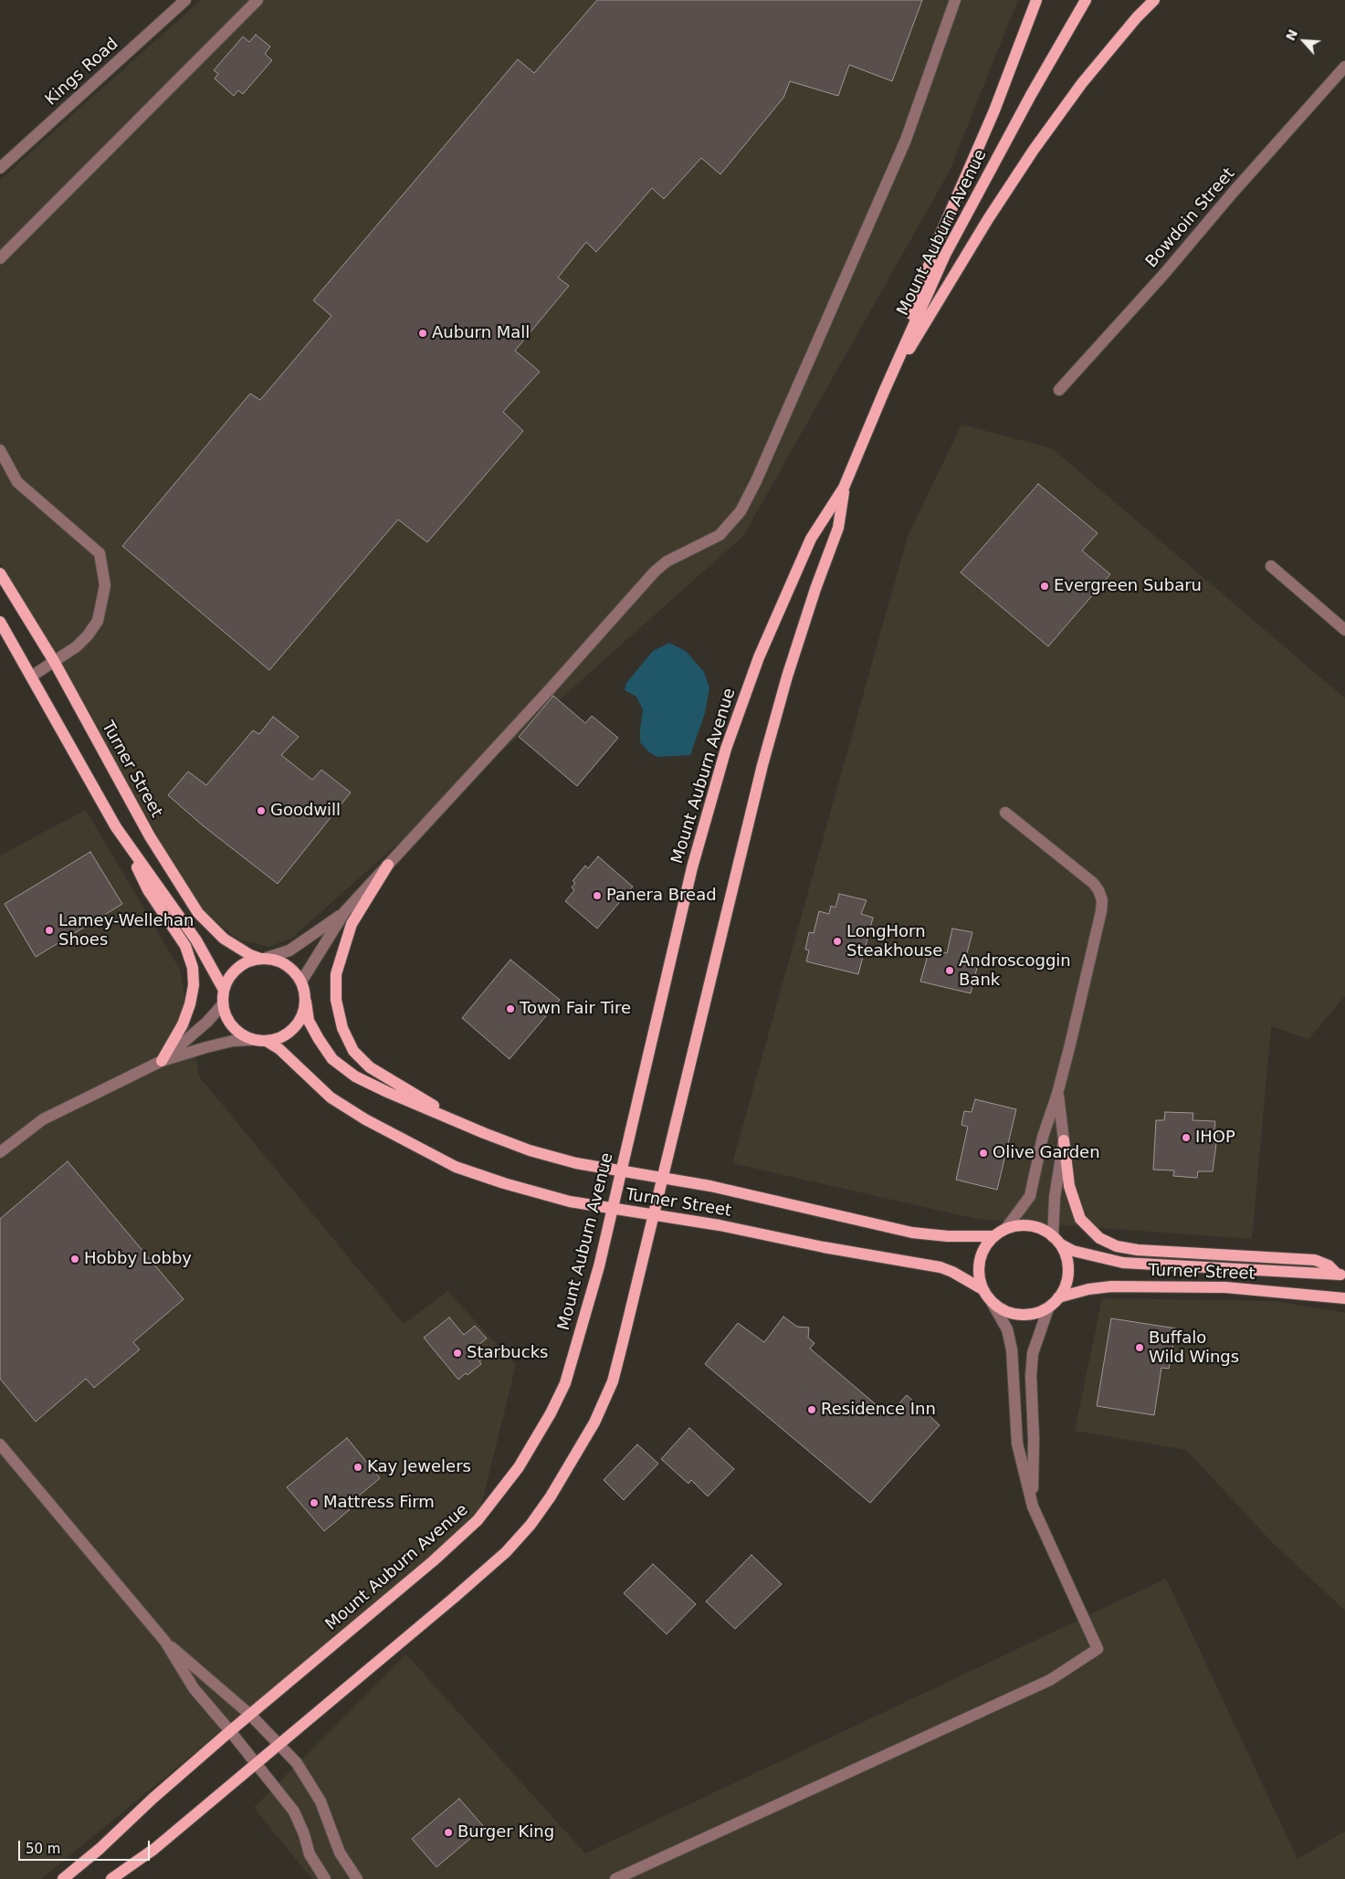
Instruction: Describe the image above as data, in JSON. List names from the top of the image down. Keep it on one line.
{"streets":{"main road":["Mount Auburn Avenue","Turner Street"],"street":["Kings Road","Bowdoin Street"]},"crossings":[["Mount Auburn Avenue","Turner Street"]],"places":["Auburn Mall","Evergreen Subaru","Goodwill","Panera Bread","Lamey-Wellehan Shoes","LongHorn Steakhouse","Androscoggin Bank","Town Fair Tire","IHOP","Olive Garden","Hobby Lobby","Buffalo Wild Wings","Starbucks","Residence Inn","Kay Jewelers","Mattress Firm","Burger King"],"scale_bar":"50 m","north":"top left"}
